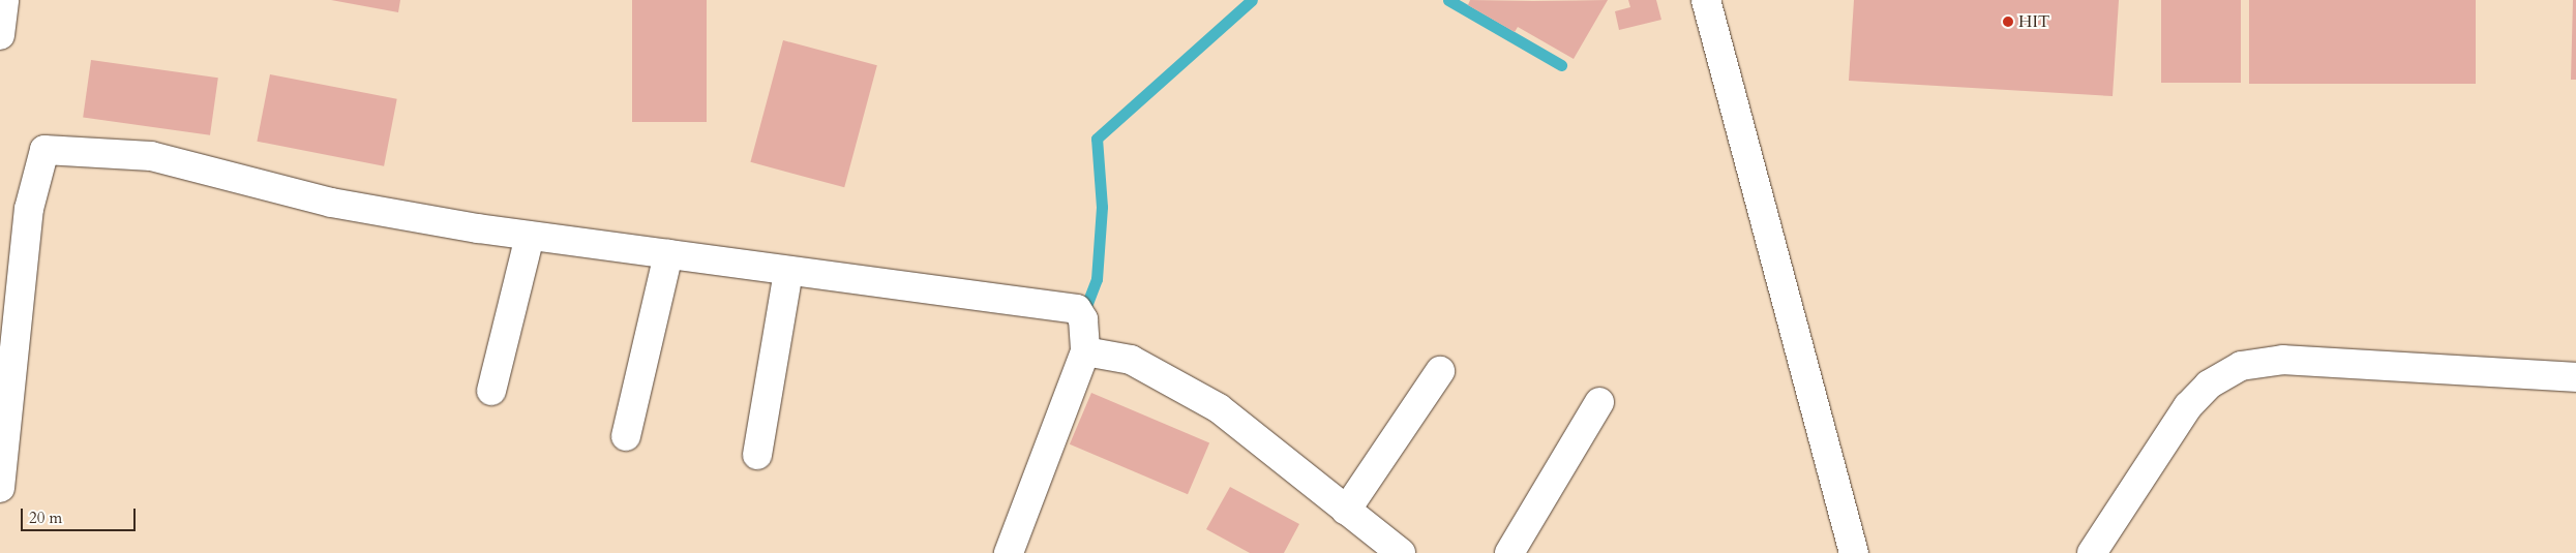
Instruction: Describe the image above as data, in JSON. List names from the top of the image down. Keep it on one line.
{"places":["HIT"],"scale_bar":"20 m"}
